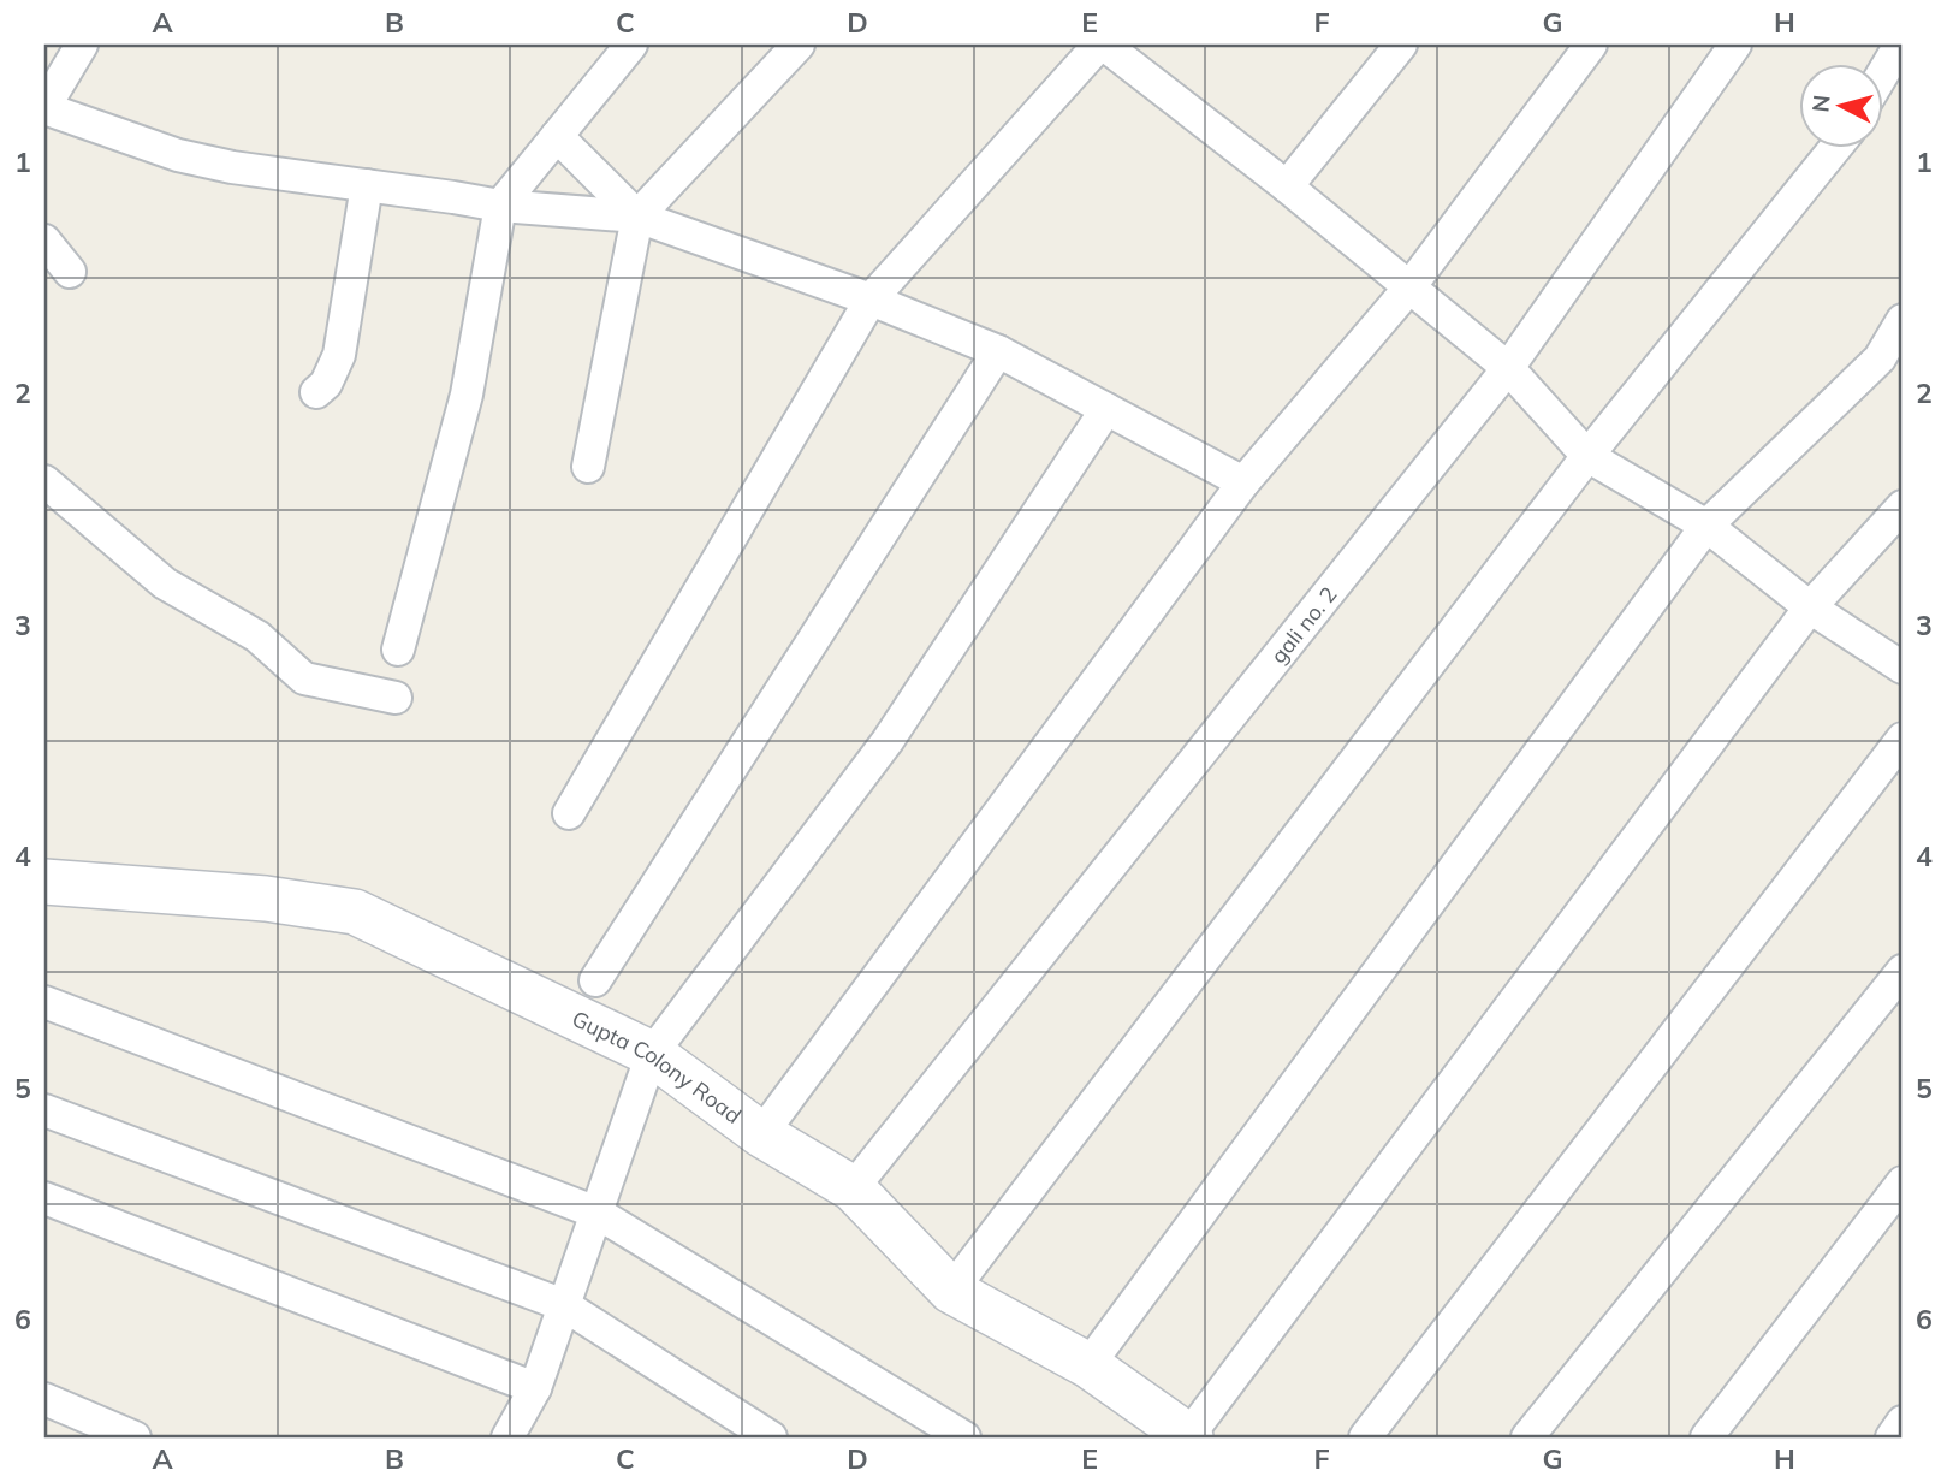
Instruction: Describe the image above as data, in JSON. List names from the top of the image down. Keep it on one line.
{"streets":{"street":["gali no. 2","Gupta Colony Road"]},"crossings":[["gali no. 2","Gupta Colony Road"]],"north":"left","grid":{"columns":["A","B","C","D","E","F","G","H"],"rows":["1","2","3","4","5","6"]}}
